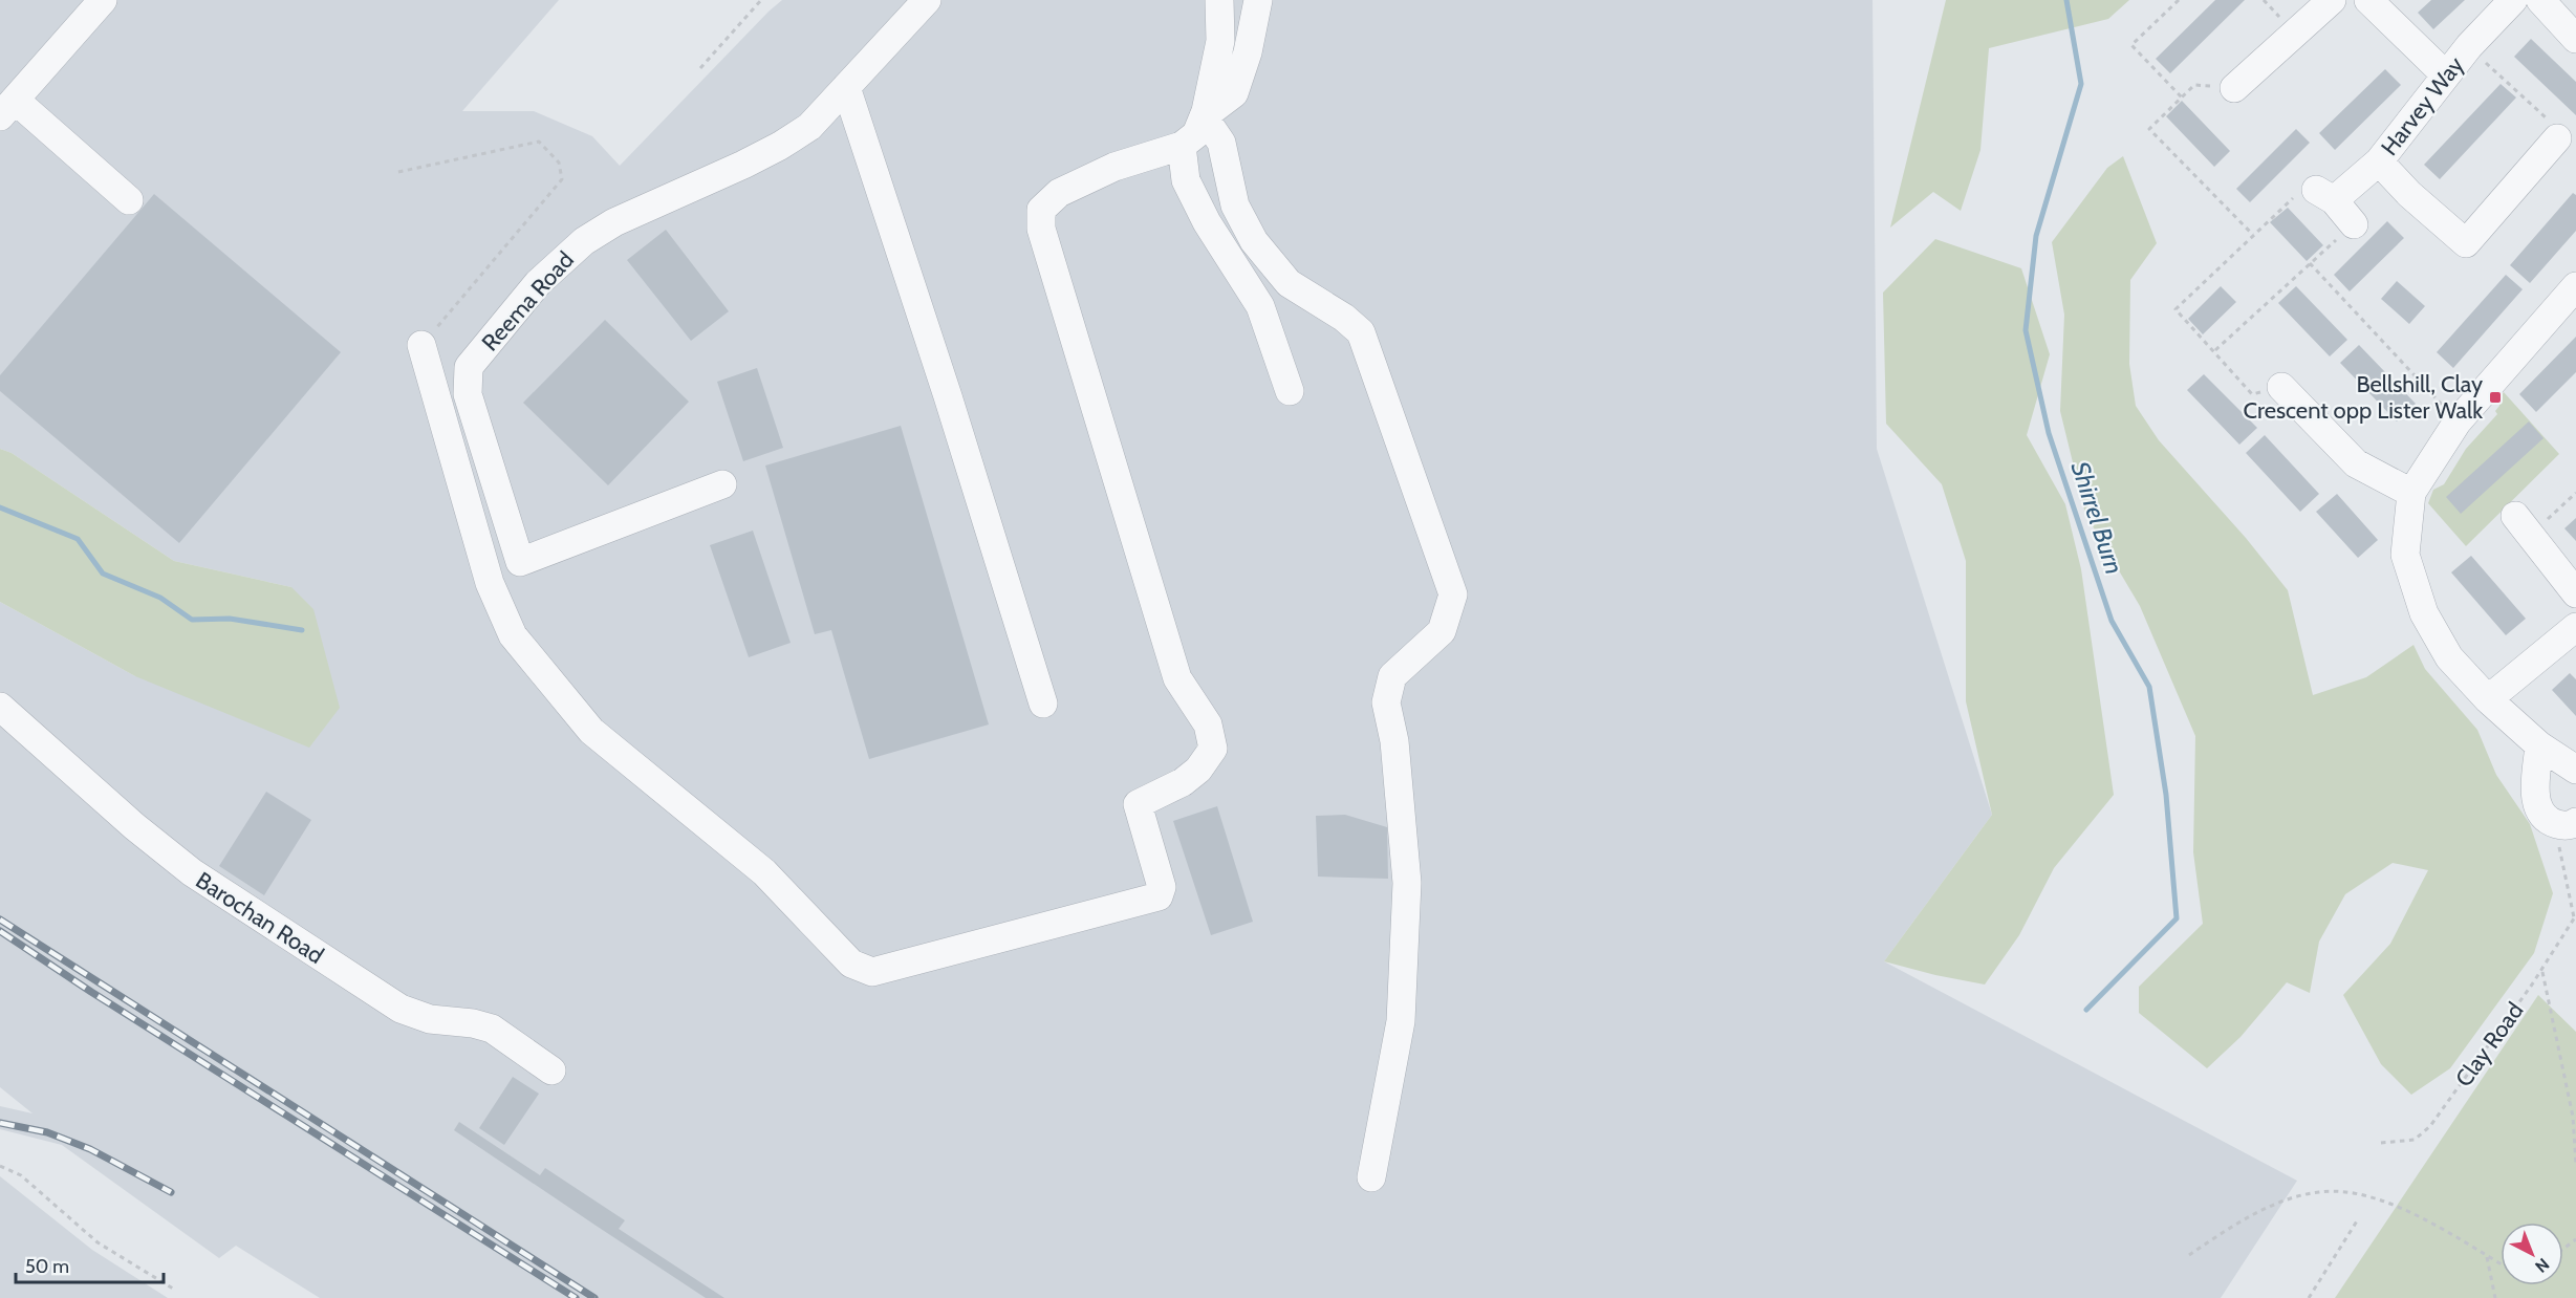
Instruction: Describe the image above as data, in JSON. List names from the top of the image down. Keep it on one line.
{"streets":{"street":["Harvey Way","Reema Road","Barochan Road"],"path":["Clay Road"]},"water":["Shirrel Burn"],"places":{"transit":["Bellshill, Clay Crescent opp Lister Walk"]},"scale_bar":"50 m","north":"bottom right"}
